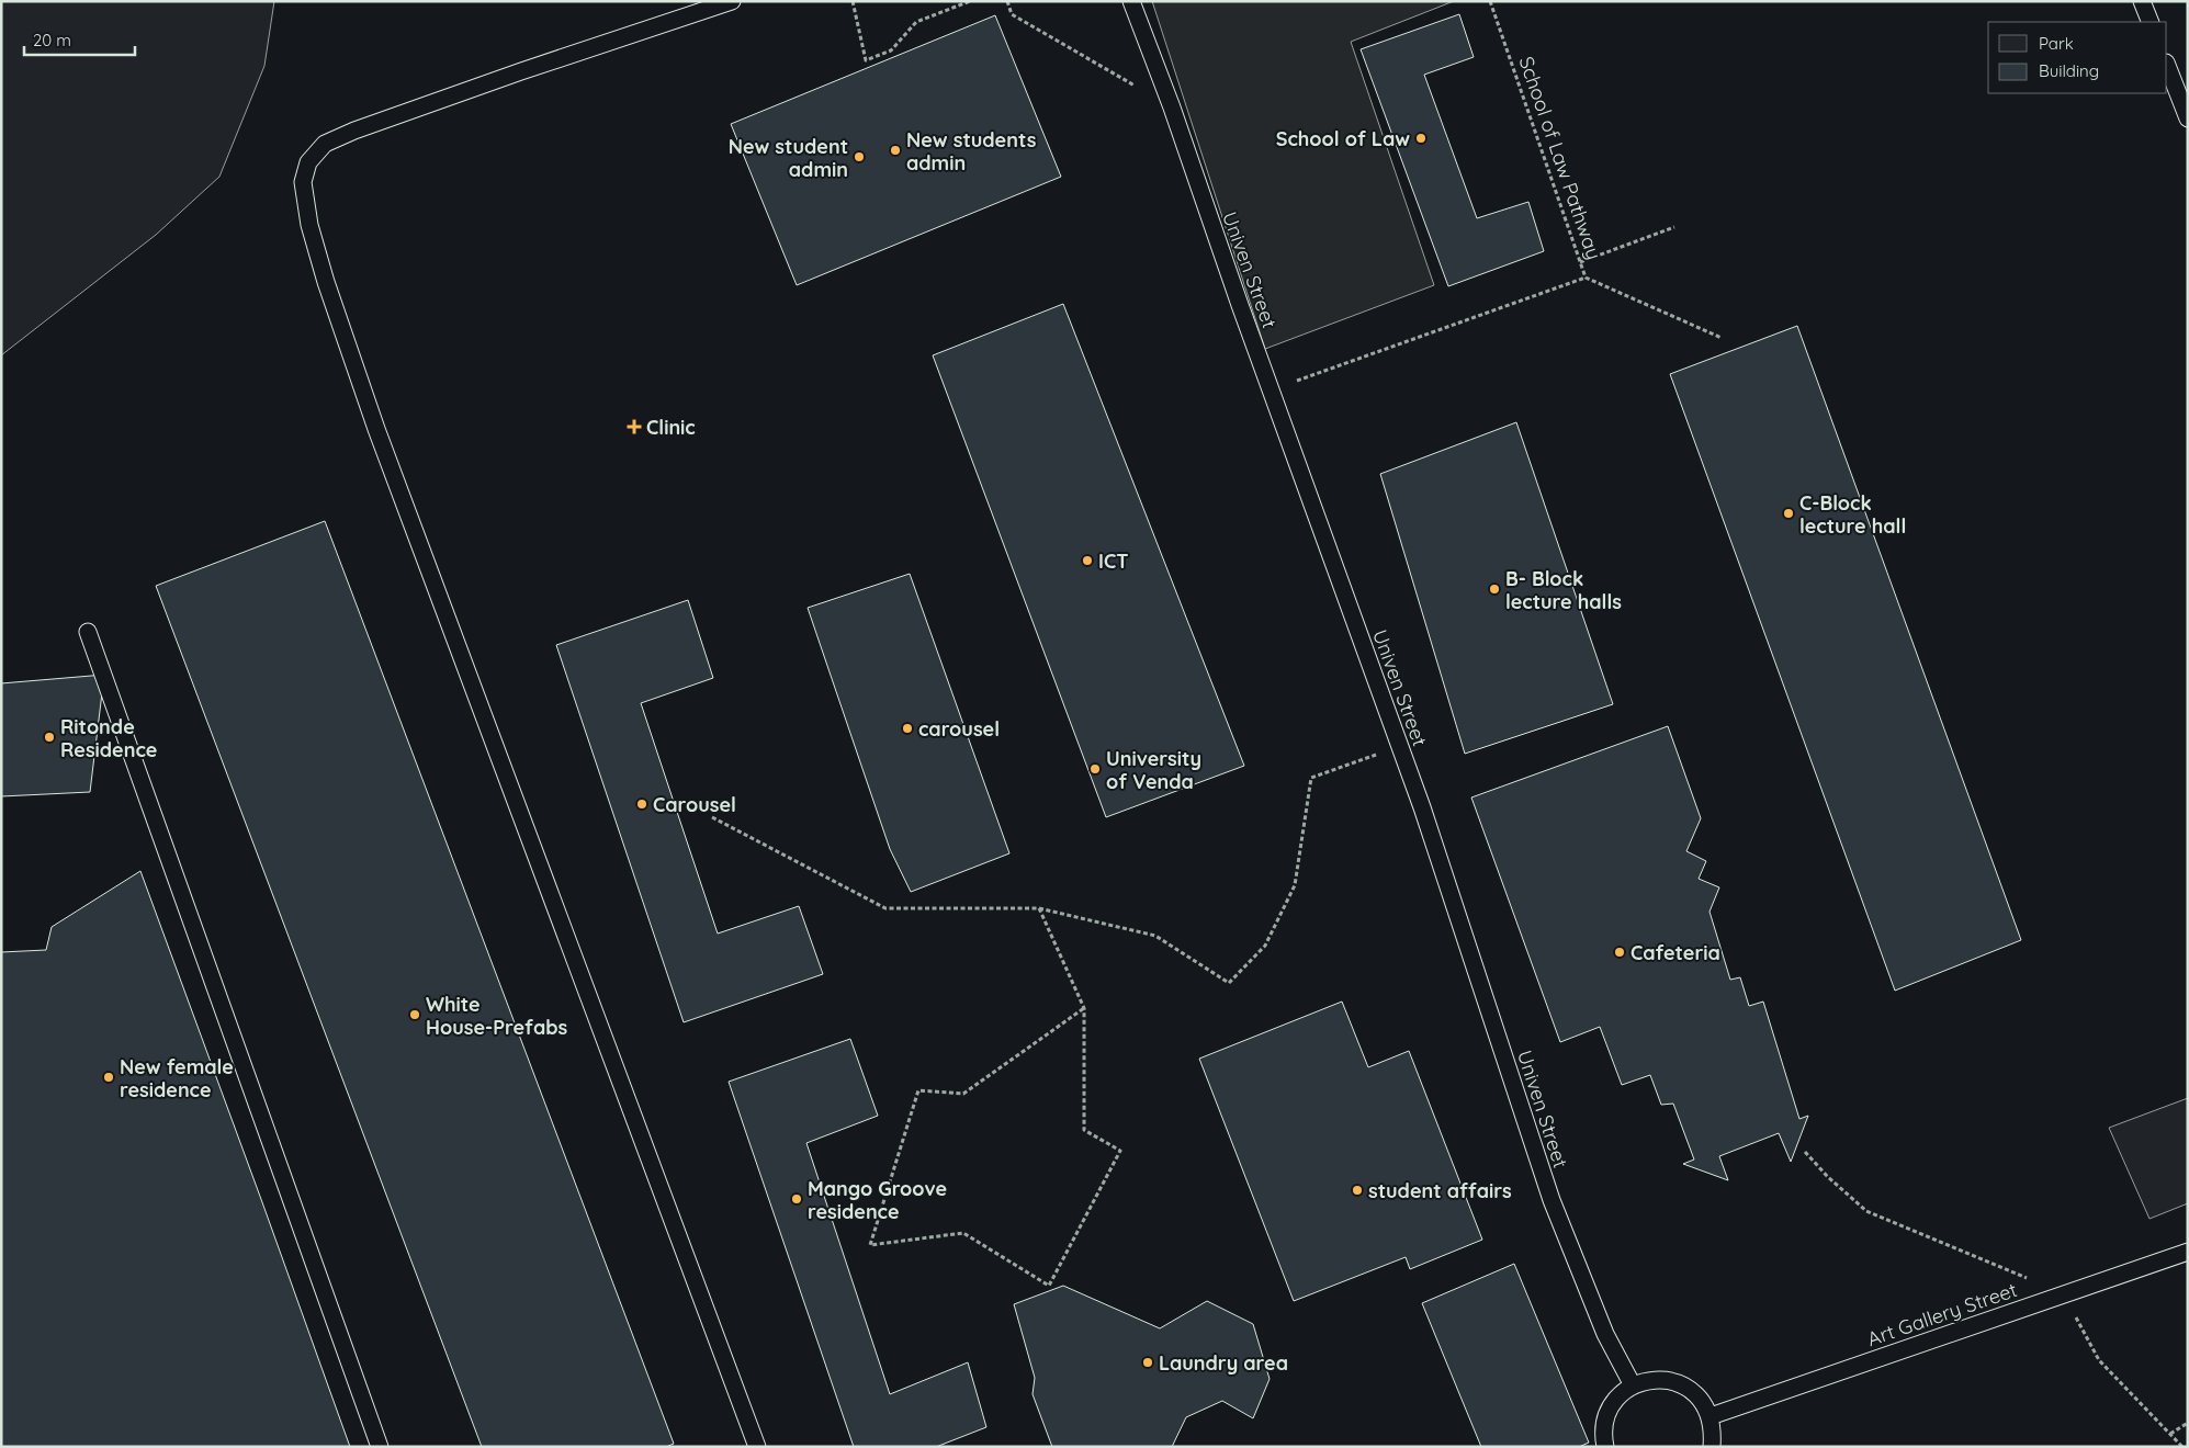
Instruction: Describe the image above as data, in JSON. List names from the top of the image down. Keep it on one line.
{"streets":{"lane":["Univen Street","Art Gallery Street"],"path":["School of Law Pathway"]},"places":{"other":["School of Law","New students admin","New student admin","C-Block lecture hall","ICT","B- Block lecture halls","carousel","Ritonde Residence","University of Venda","Carousel","Cafeteria","White House-Prefabs","New female residence","student affairs","Mango Groove residence","Laundry area"],"health":["Clinic"]},"legend":["Park","Building"],"scale_bar":"20 m"}
